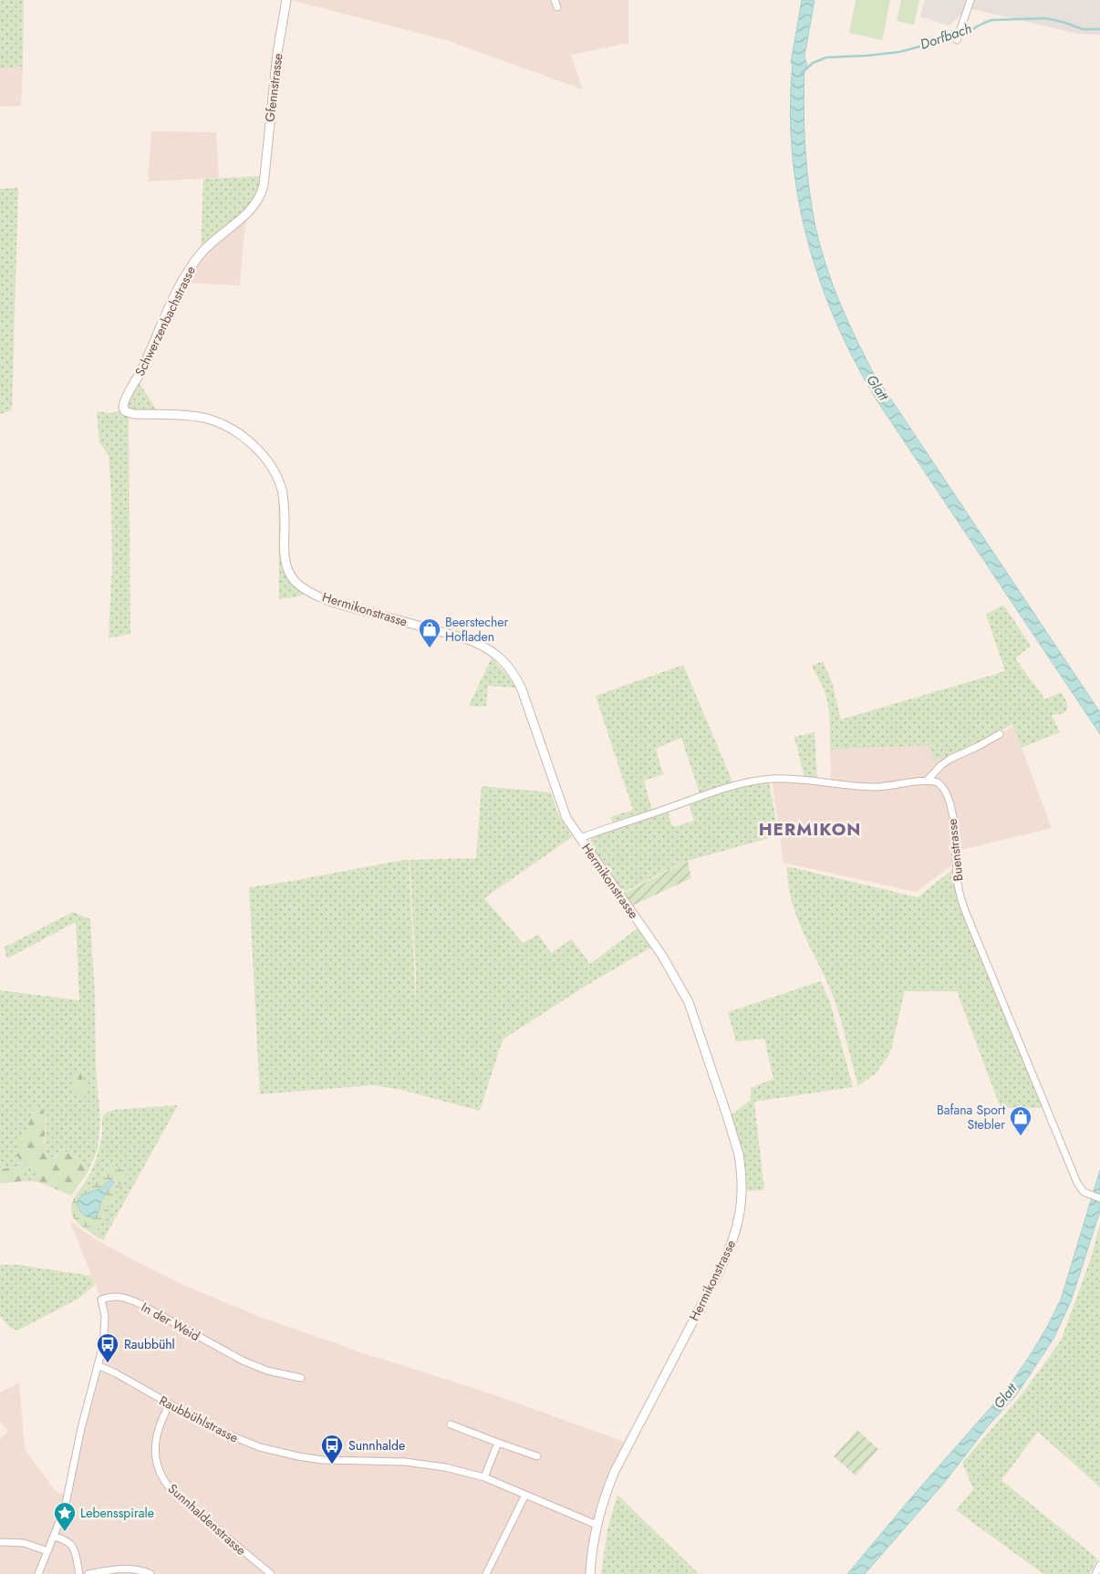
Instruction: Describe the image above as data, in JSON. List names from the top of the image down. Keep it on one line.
{"streets":{"street":["Gfennstrasse","Schwerzenbachstrasse","Hermikonstrasse","Buenstrasse","In der Weid","Raubbühlstrasse","Sunnhaldenstrasse"]},"crossings":[["Gfennstrasse","Schwerzenbachstrasse"],["Schwerzenbachstrasse","Hermikonstrasse"],["Hermikonstrasse","Raubbühlstrasse"],["In der Weid","Raubbühlstrasse"],["Raubbühlstrasse","Sunnhaldenstrasse"]],"districts":["HERMIKON"],"water":["Dorfbach","Glatt"],"places":{"shop":["Beerstecher Hofladen","Bafana Sport Stebler"],"bus stop":["Raubbühl","Sunnhalde"],"place":["Lebensspirale"]}}
